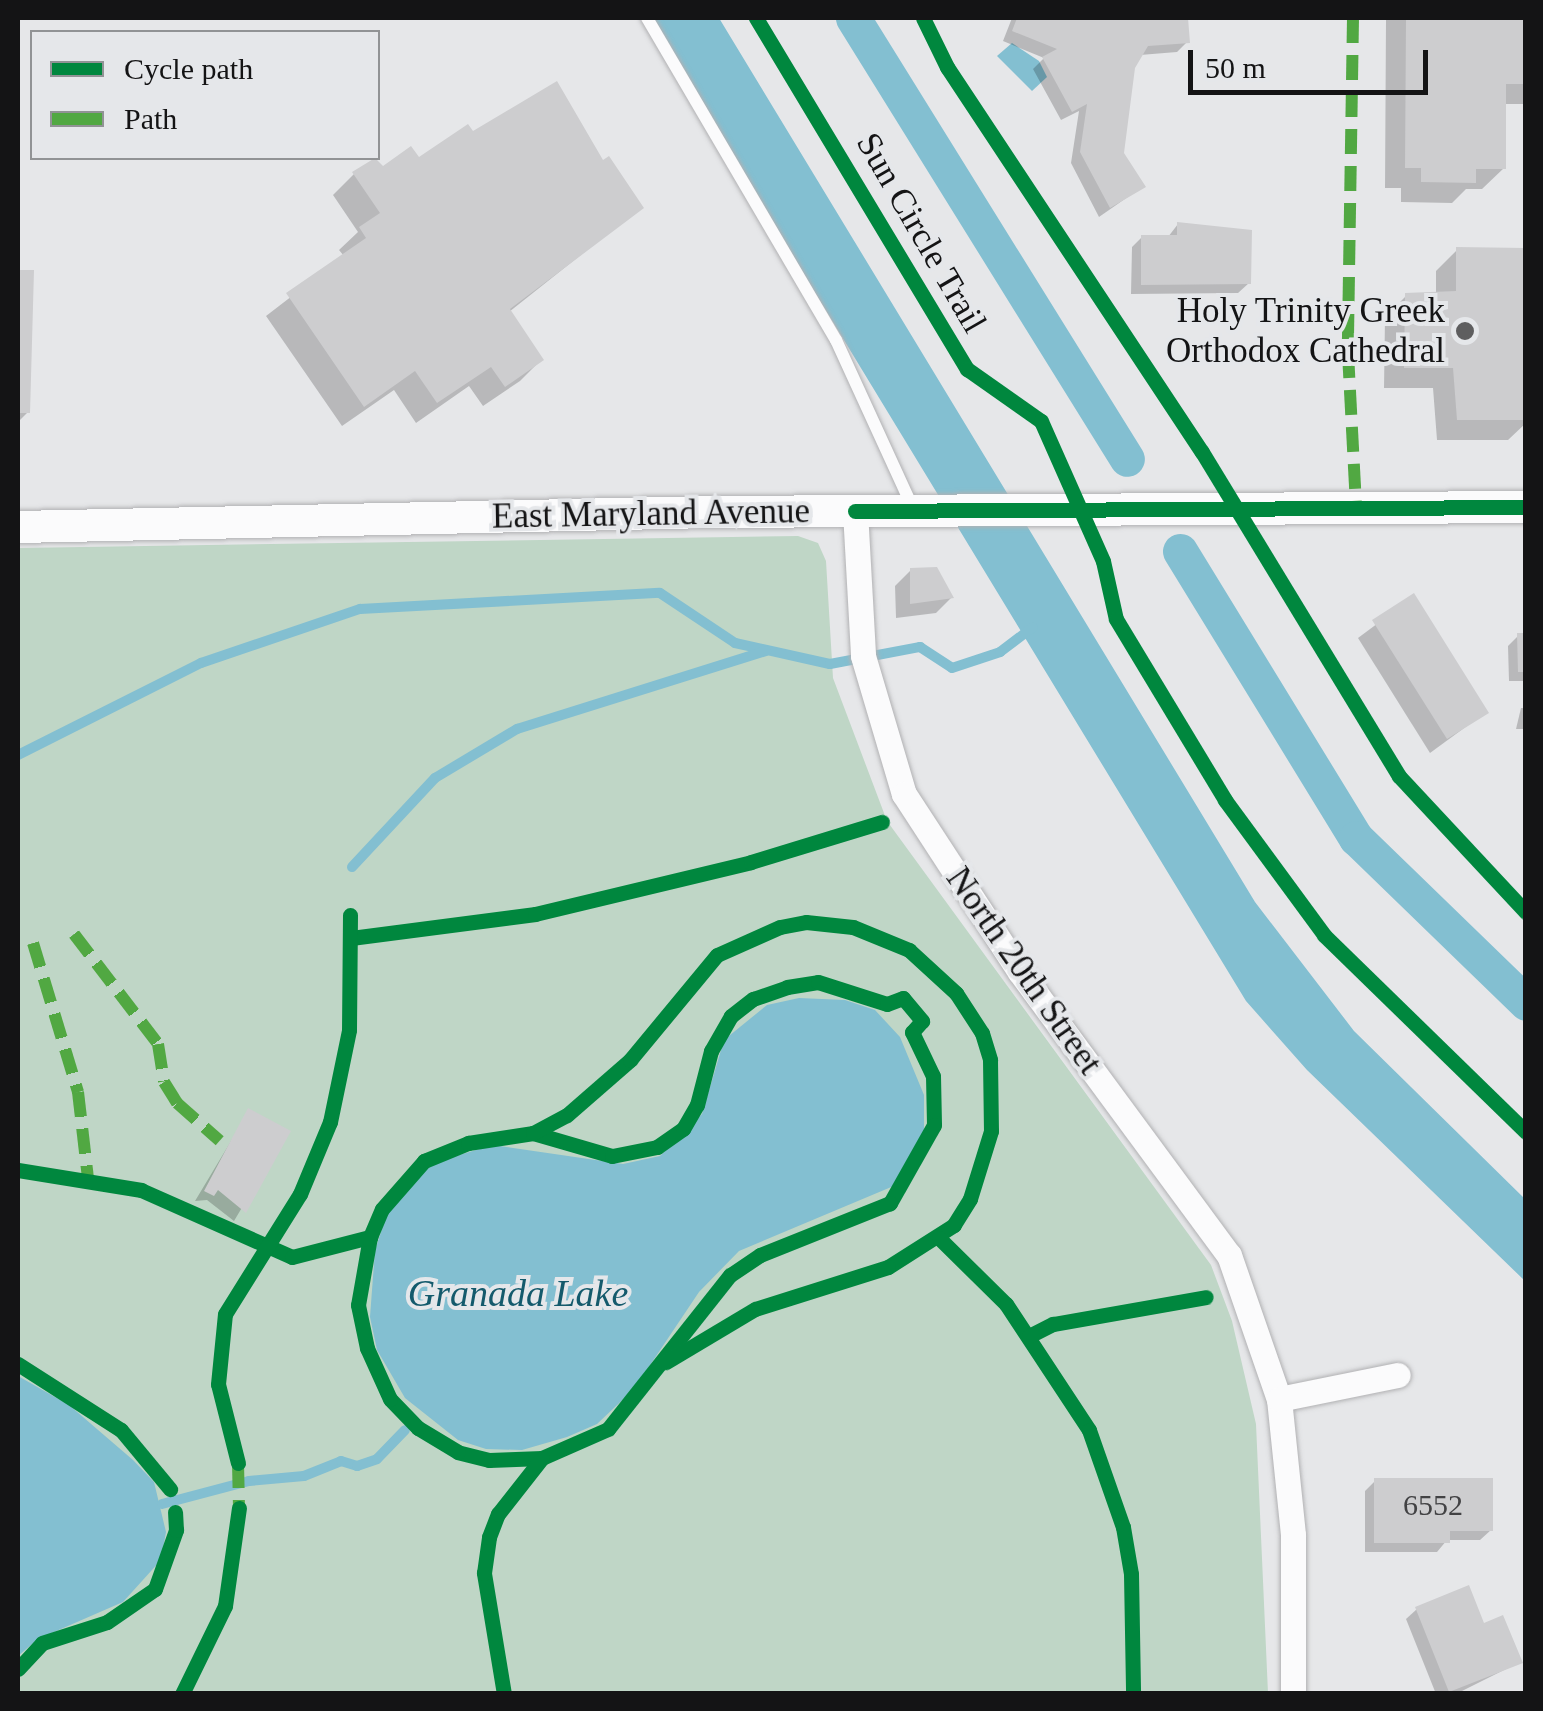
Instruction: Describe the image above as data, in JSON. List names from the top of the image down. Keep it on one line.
{"streets":{"street":["East Maryland Avenue","North 20th Street"],"cycle path":["Sun Circle Trail"]},"crossings":[["East Maryland Avenue","North 20th Street"]],"water":["Granada Lake"],"places":["Holy Trinity Greek Orthodox Cathedral"],"house_numbers":["6552"],"legend":["Cycle path","Path"],"scale_bar":"50 m"}
